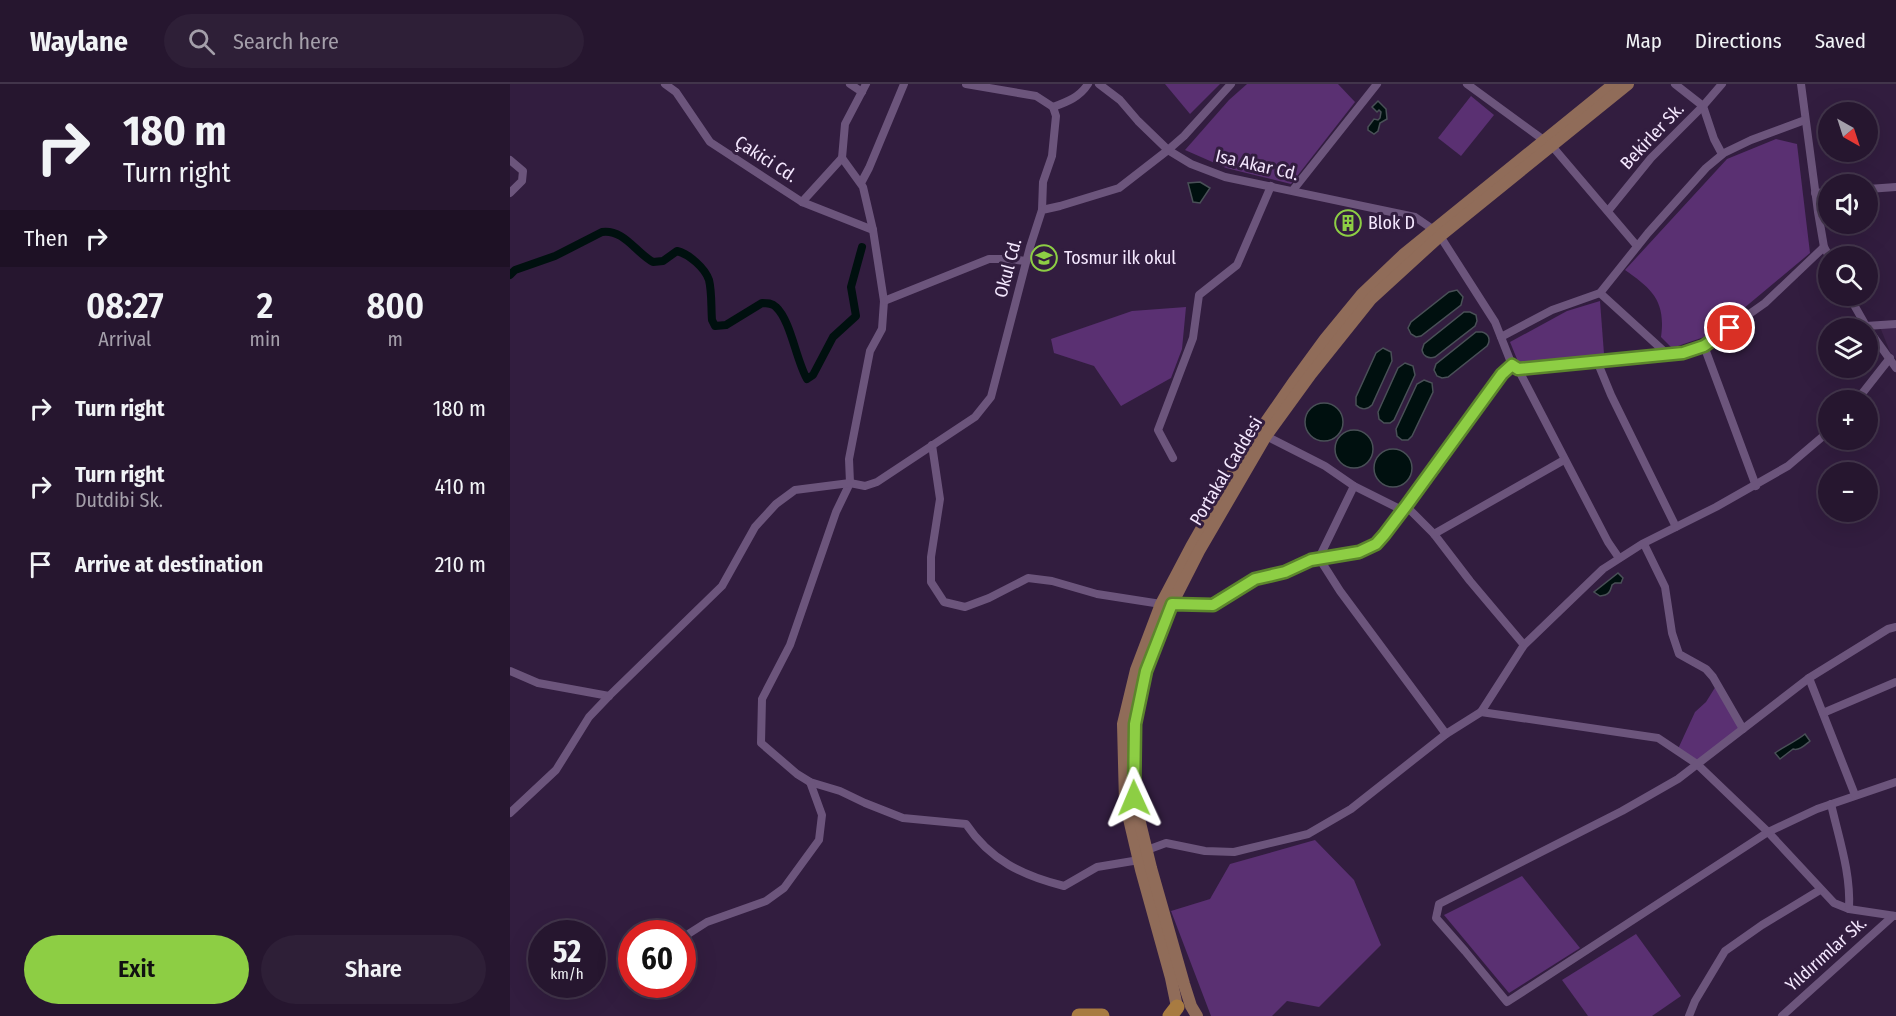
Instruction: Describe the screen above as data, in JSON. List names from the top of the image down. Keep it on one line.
{"streets":{"main road":["Portakal Caddesi"],"street":["Bekirler Sk.","Çakici Cd.","Isa Akar Cd.","Okul Cd.","Yıldırımlar Sk."]},"crossings":[["Isa Akar Cd.","Portakal Caddesi"]],"places":{"building":["Blok D"],"school or university":["Tosmur ilk okul"]},"north":"bottom right","page":{"header":"Waylane","search":"Search here","nav":["Map","Directions","Saved"],"turn":["180 m","Turn right"],"map_buttons":["+","−"],"then":"Then","eta":["08:27","Arrival","2","min","800","m"],"list":[{"name":"Turn right","value":"180 m"},{"name":"Turn right","note":"Dutdibi Sk.","value":"410 m"},{"name":"Arrive at destination","value":"210 m"}],"speed":"52 km/h","limit":"60","buttons":["Exit","Share"]}}
